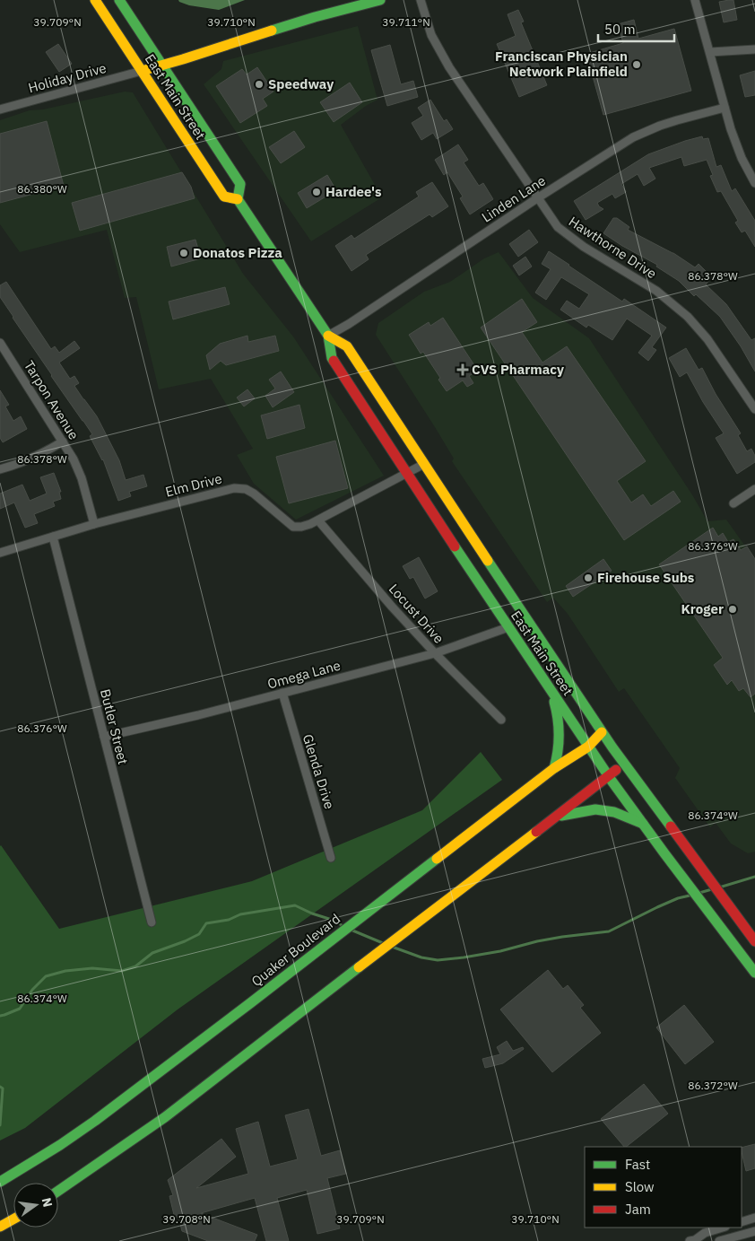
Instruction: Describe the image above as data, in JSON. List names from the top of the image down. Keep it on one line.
{"streets":{"main road":["East Main Street","Quaker Boulevard"],"street":["Holiday Drive","Linden Lane","Hawthorne Drive","Tarpon Avenue","Elm Drive","Locust Drive","Omega Lane","Butler Street","Glenda Drive"]},"crossings":[["Holiday Drive","East Main Street"],["East Main Street","Linden Lane"],["East Main Street","Elm Drive"],["East Main Street","Omega Lane"],["East Main Street","Quaker Boulevard"],["Linden Lane","Hawthorne Drive"],["Tarpon Avenue","Elm Drive"],["Elm Drive","Locust Drive"],["Elm Drive","Butler Street"],["Locust Drive","Omega Lane"],["Omega Lane","Butler Street"],["Omega Lane","Glenda Drive"]],"places":{"other":["Franciscan Physician Network Plainfield","Speedway","Hardee's","Donatos Pizza","Firehouse Subs","Kroger"],"health":["CVS Pharmacy"]},"legend":["Fast","Slow","Jam"],"scale_bar":"50 m","north":"right","coordinates":["39.709°N","39.710°N","39.711°N","86.380°W","86.378°W","86.376°W","86.374°W","86.372°W","39.708°N"]}
